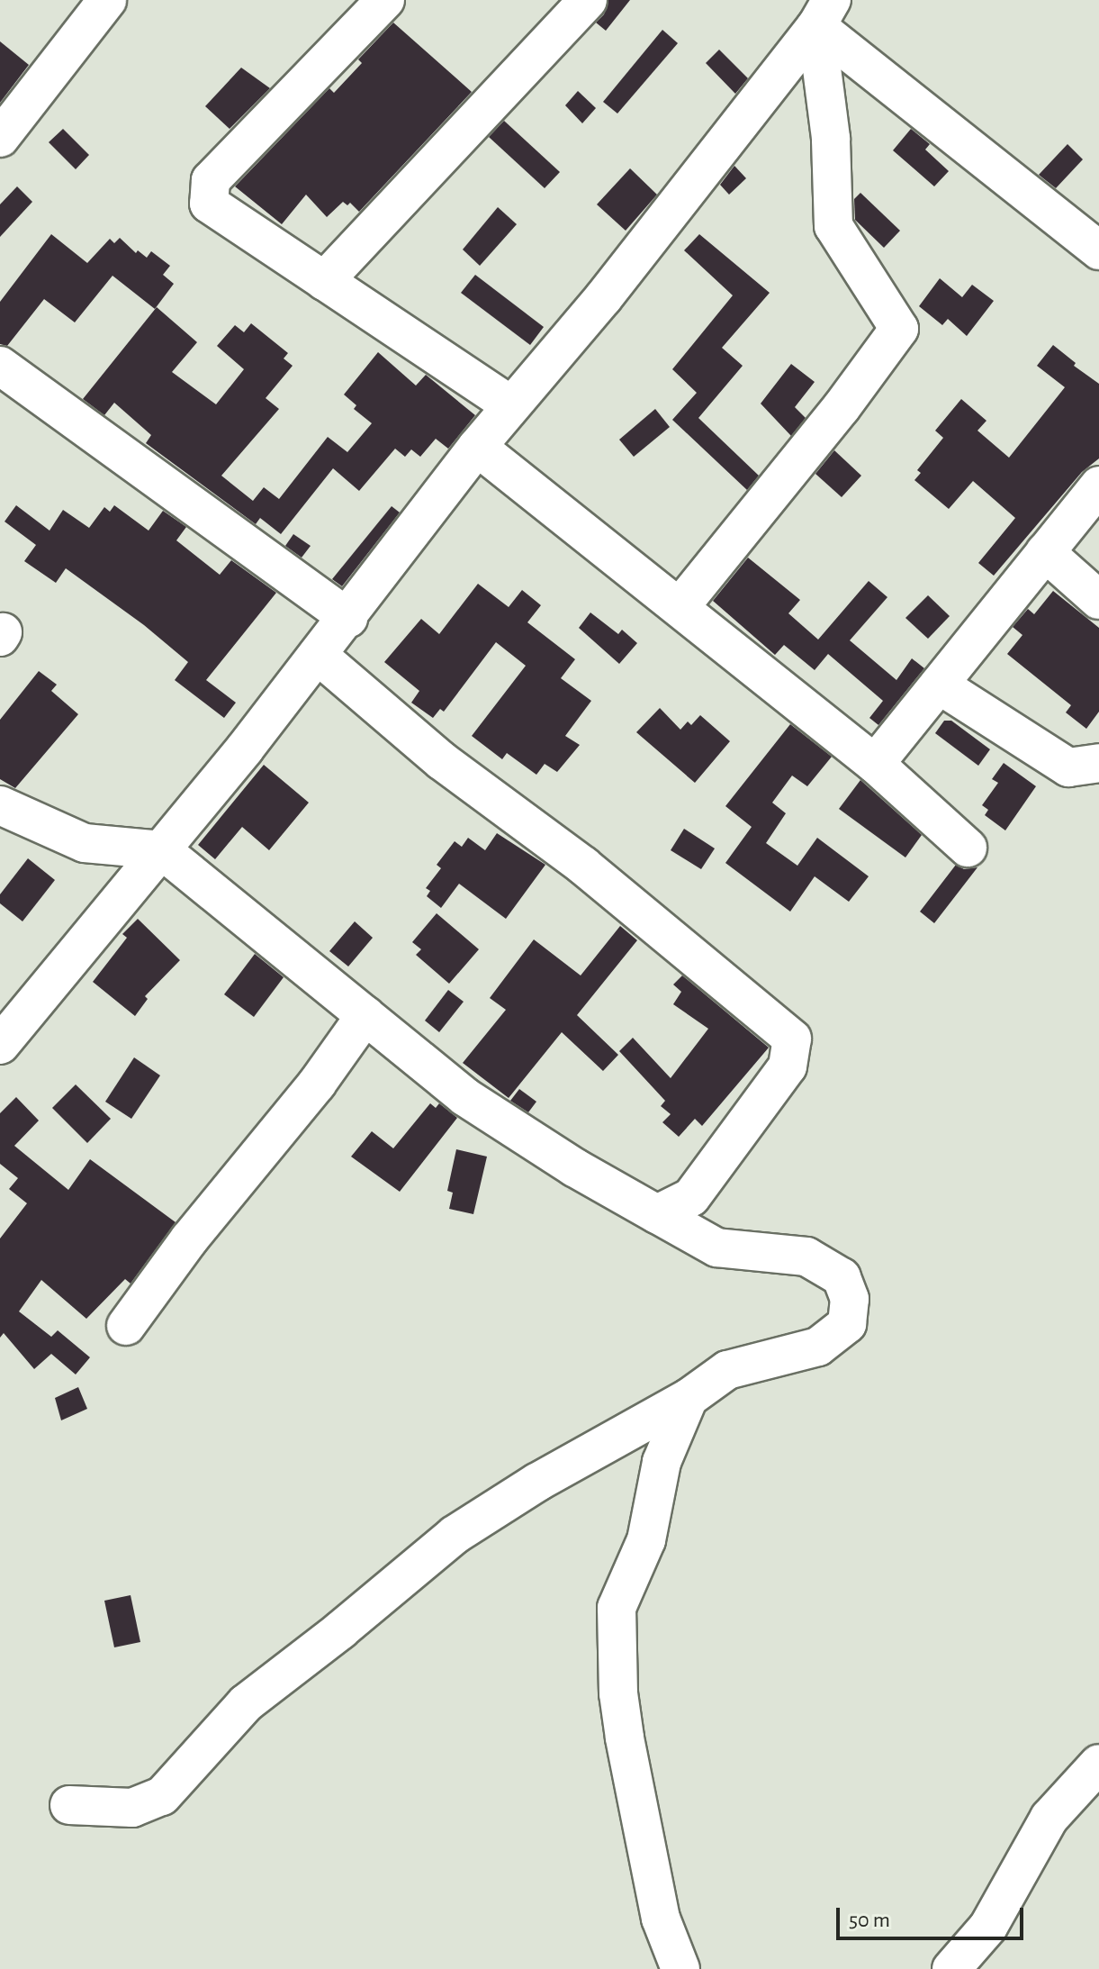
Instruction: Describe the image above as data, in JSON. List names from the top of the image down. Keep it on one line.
{"scale_bar":"50 m"}
